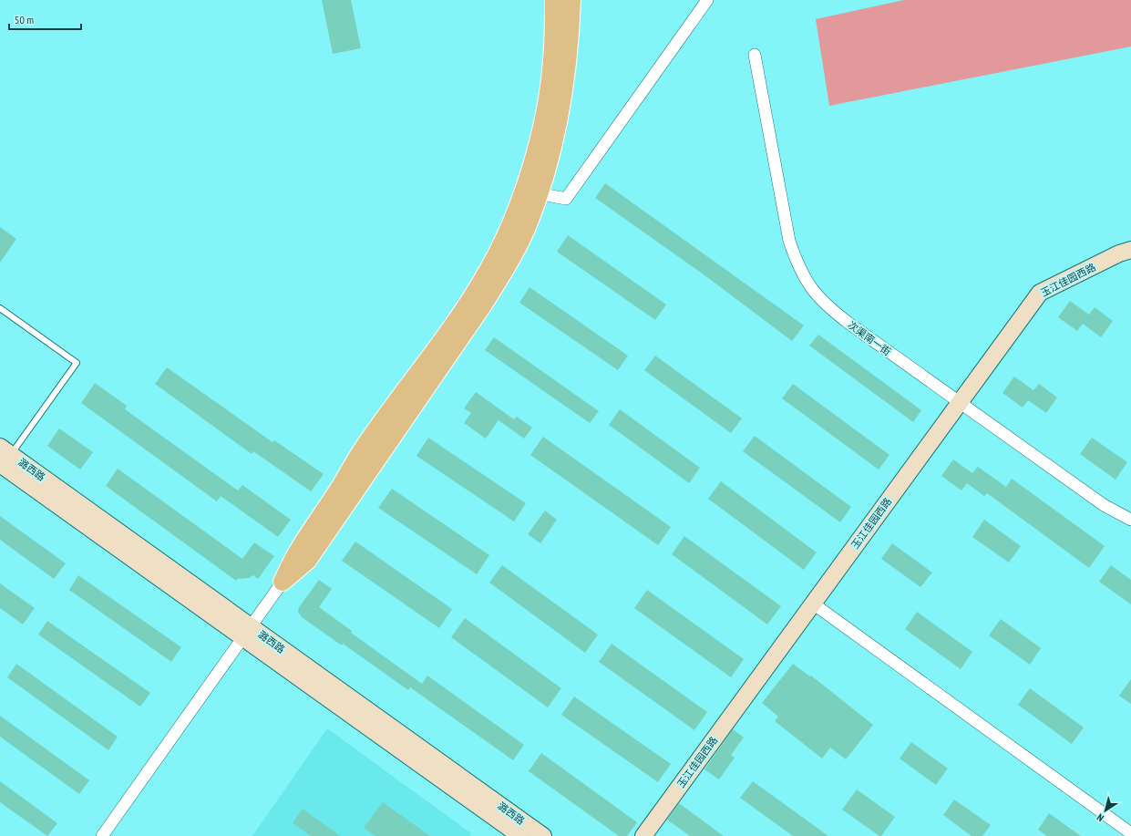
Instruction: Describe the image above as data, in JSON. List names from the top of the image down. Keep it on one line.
{"streets":{"main road":["玉江佳园西路","潞西路"],"street":["次渠南一街"]},"crossings":[["玉江佳园西路","次渠南一街"]],"scale_bar":"50 m","north":"bottom left"}
